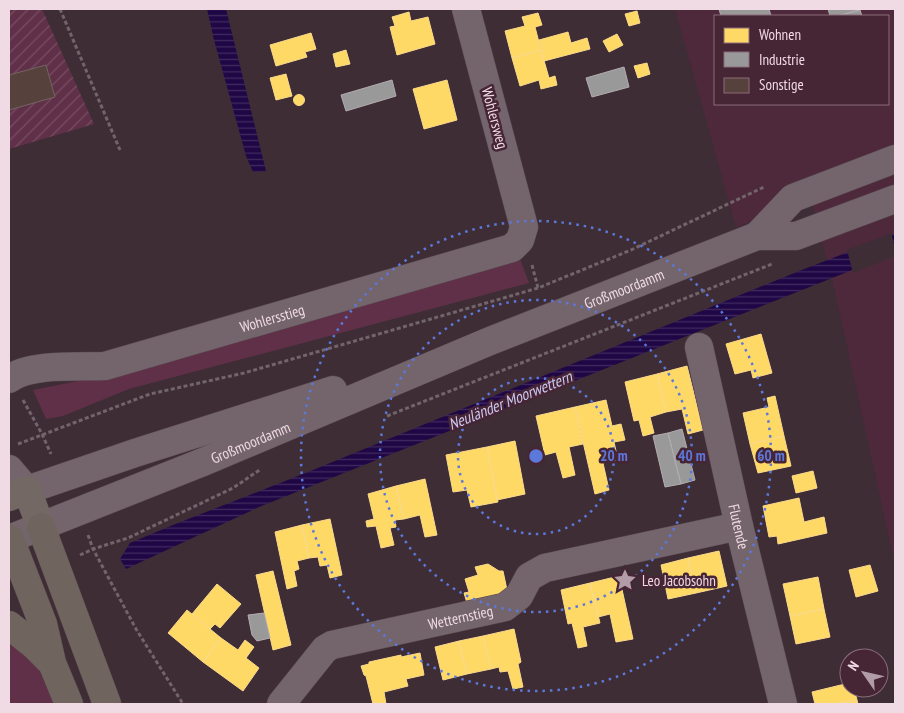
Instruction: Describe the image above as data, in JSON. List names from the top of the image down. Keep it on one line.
{"streets":{"street":["Wohlersweg","Großmoordamm","Wohlersstieg","Flutende","Wetternstieg"]},"crossings":[["Wohlersweg","Wohlersstieg"],["Flutende","Wetternstieg"]],"water":["Neuländer Moorwettern"],"places":{"place":["Leo Jacobsohn"]},"legend":["Wohnen","Industrie","Sonstige"],"north":"top left","rings":["20 m","40 m","60 m"]}
